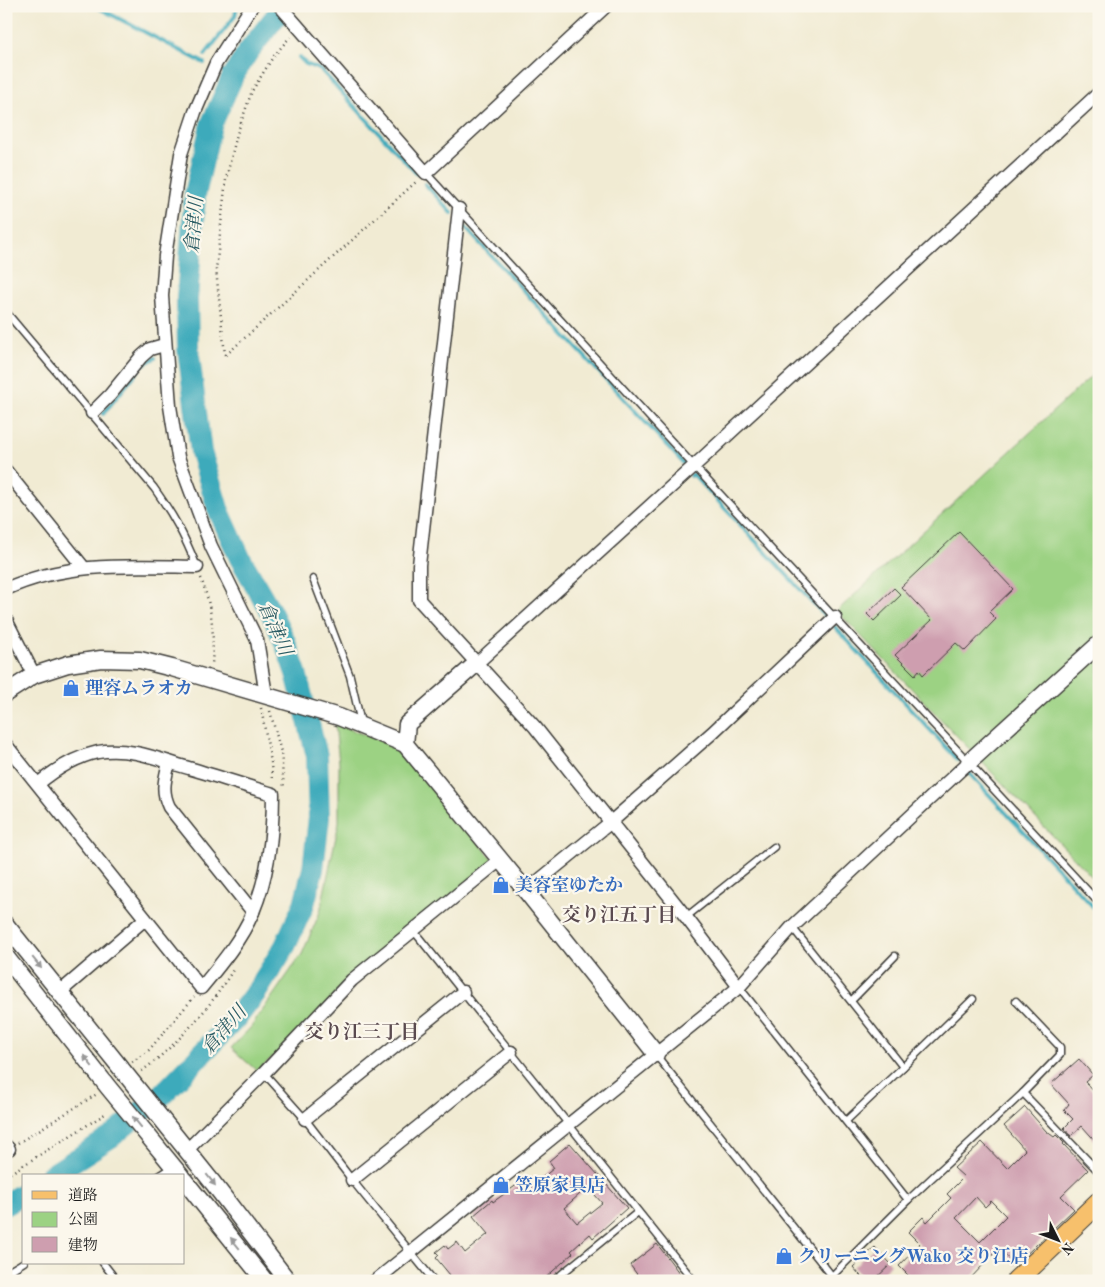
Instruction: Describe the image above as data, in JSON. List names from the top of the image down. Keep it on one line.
{"districts":["交り江五丁目","交り江三丁目"],"water":["倉津川"],"places":{"shop":["理容ムラオカ","美容室ゆたか","笠原家具店","クリーニングWako 交り江店"]},"legend":["道路","公園","建物"],"north":"bottom right"}
